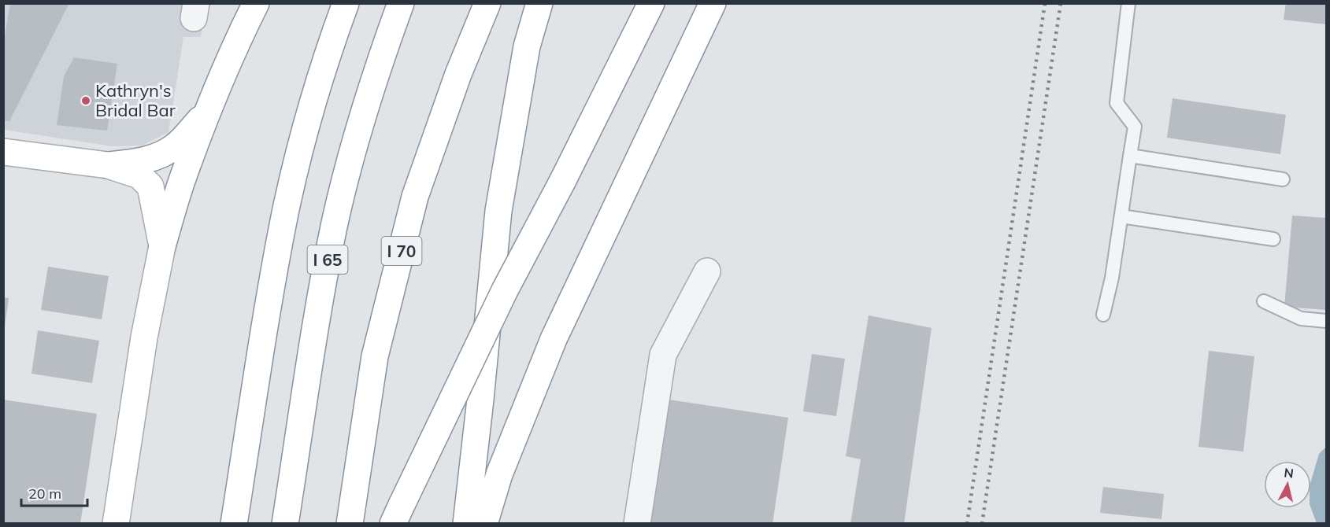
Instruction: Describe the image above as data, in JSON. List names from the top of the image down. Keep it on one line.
{"streets":{"main road":["I 70","I 65"]},"places":["Kathryn's Bridal Bar"],"scale_bar":"20 m","north":"top"}
